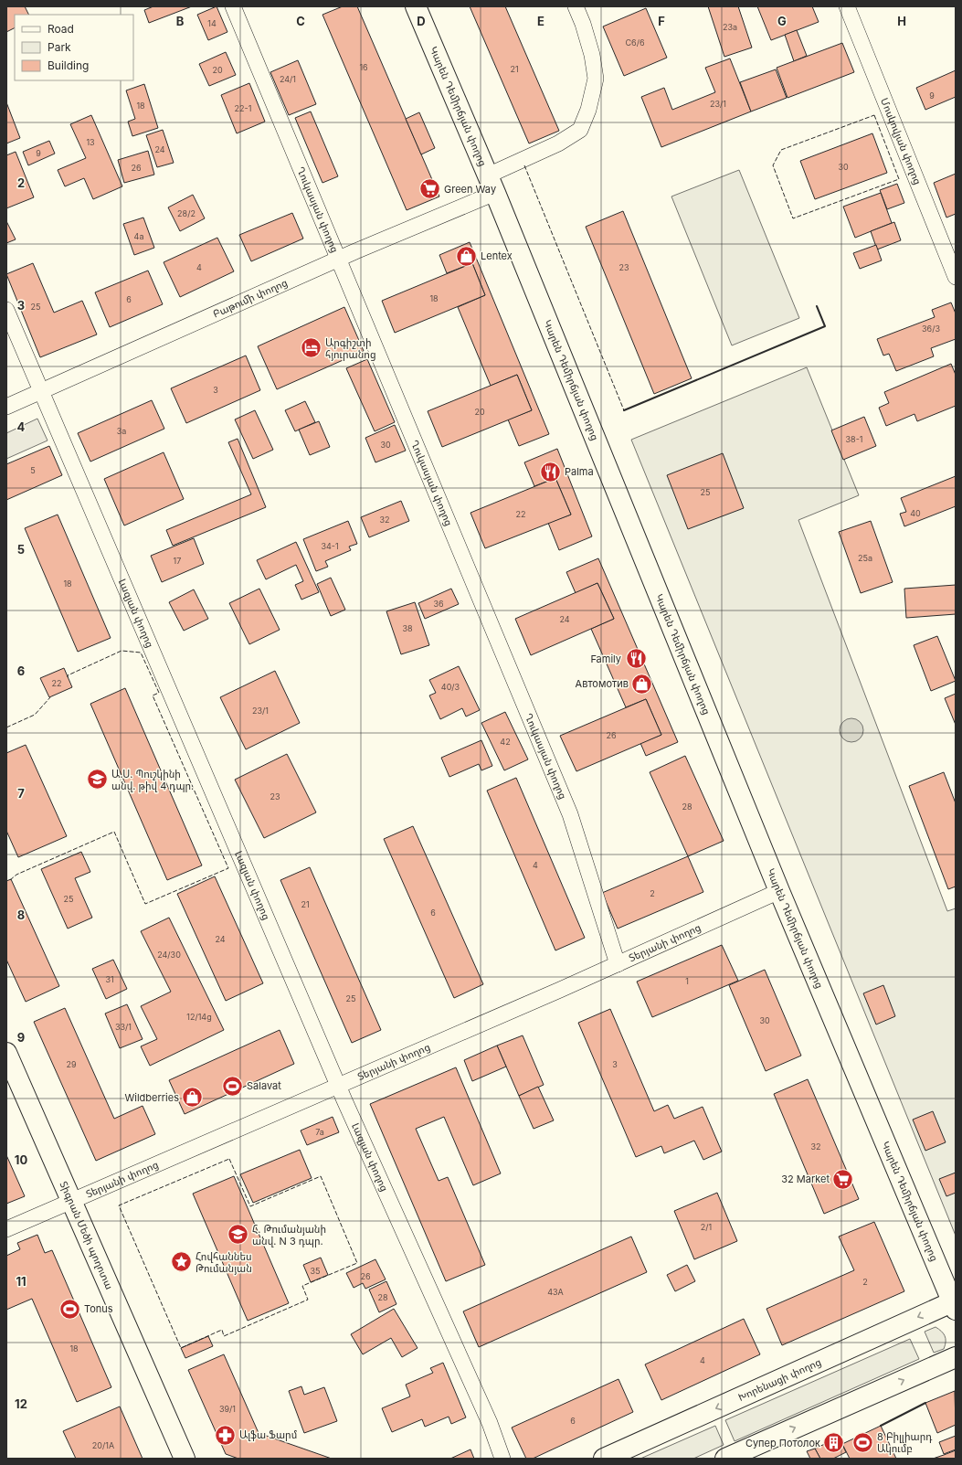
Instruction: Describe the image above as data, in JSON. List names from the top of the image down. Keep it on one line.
{"streets":{"street":["Կարեն Դեմիրճյան փողոց","Մոսկովյան փողոց","Ղուկասյան փողոց","Բաթումի փողոց","Լազյան փողոց","Տերյանի փողոց","Տիգրան Մեծի պողոտա","Խորենացի փողոց"]},"crossings":[["Կարեն Դեմիրճյան փողոց","Բաթումի փողոց"],["Կարեն Դեմիրճյան փողոց","Տերյանի փողոց"],["Կարեն Դեմիրճյան փողոց","Խորենացի փողոց"],["Ղուկասյան փողոց","Բաթումի փողոց"],["Ղուկասյան փողոց","Տերյանի փողոց"],["Բաթումի փողոց","Լազյան փողոց"],["Լազյան փողոց","Տերյանի փողոց"],["Տերյանի փողոց","Տիգրան Մեծի պողոտա"]],"places":{"supermarket":["Green Way","32 Market"],"shop":["Lentex","Автомотив","Wildberries"],"hotel":["Արգիշտի հյուրանոց"],"restaurant":["Palma","Family"],"school or university":["Ա.Ս. Պուշկինի անվ. թիվ 4 դպր.","Հ. Թումանյանի անվ. N 3 դպր."],"sports":["Salavat","Tonus","8 Բիլլիարդ Ակումբ"],"place":["Հովհաննես Թումանյան"],"pharmacy":["Ալֆա Ֆարմ"],"building":["Супер Потолок"]},"house_numbers":["14","23a","C6/6","16","21","20","24/1","9","23/1","18","22-1","13","24","9","30","26","28/2","4a","4","23","18","6","25","36/3","3","20","3a","38-1","30","5","25","40","22","32","34-1","25a","17","18","36","24","38","22","40/3","23/1","26","42","23","28","4","2","25","21","6","24","24/30","31","1","25","12/14g","30","33/1","29","3","7a","32","2/1","35","26","2","43A","28","18","4","39/1","6","20/1A"],"legend":["Road","Park","Building"],"grid":{"columns":["B","C","D","E","F","G","H"],"rows":["2","3","4","5","6","7","8","9","10","11","12"]}}
